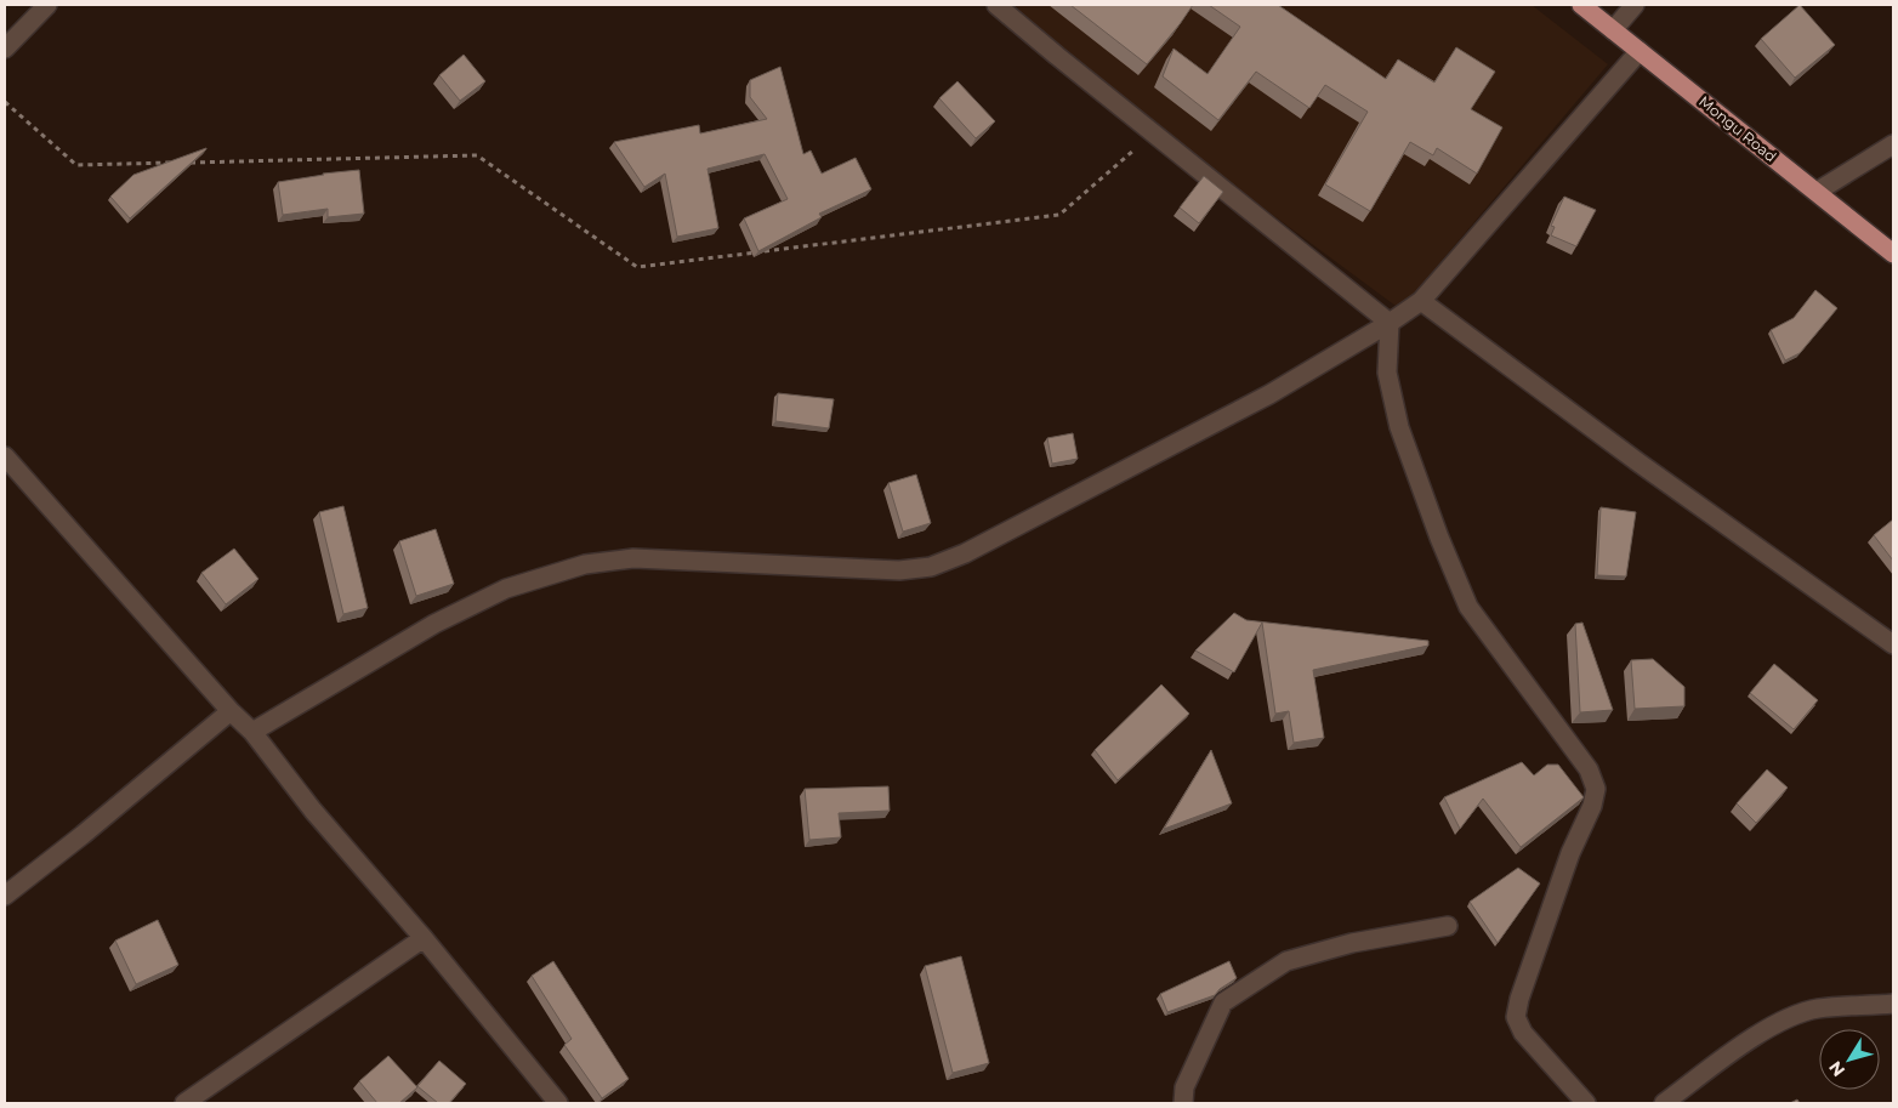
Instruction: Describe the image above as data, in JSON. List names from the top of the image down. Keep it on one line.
{"streets":{"main road":["Mongu Road"]},"north":"bottom left"}
